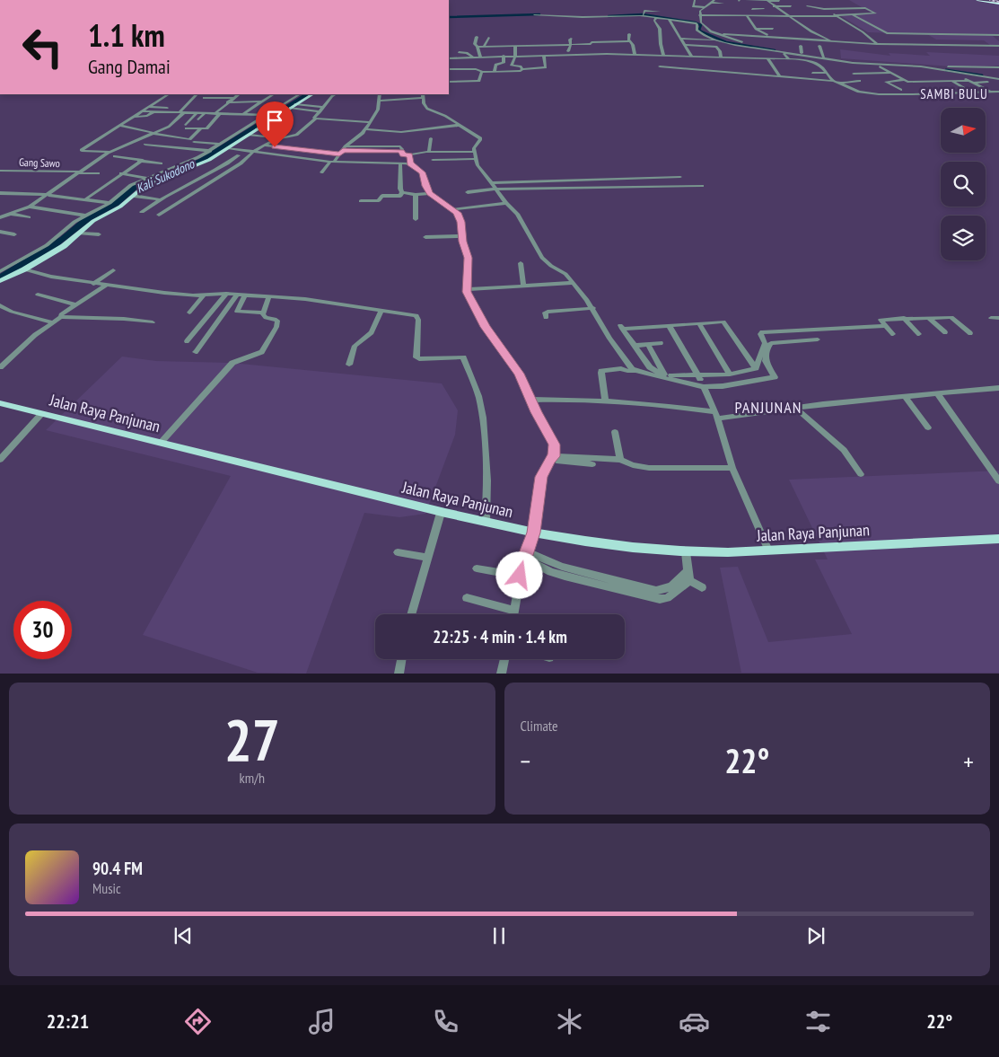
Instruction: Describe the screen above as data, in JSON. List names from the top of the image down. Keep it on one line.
{"streets":{"main road":["Jalan Raya Panjunan"],"street":["Gang Sawo"]},"districts":["SAMBI BULU","PANJUNAN"],"water":["Kali Sukodono"],"north":"right","page":{"turn":["1.1 km","Gang Damai"],"limit":"30","trip":"22:25 · 4 min · 1.4 km","tile":[["27","km/h"],"Climate"],"heat":["−","22°","+"],"song":["90.4 FM","Music"],"tabs":["22:21","22°"]}}
